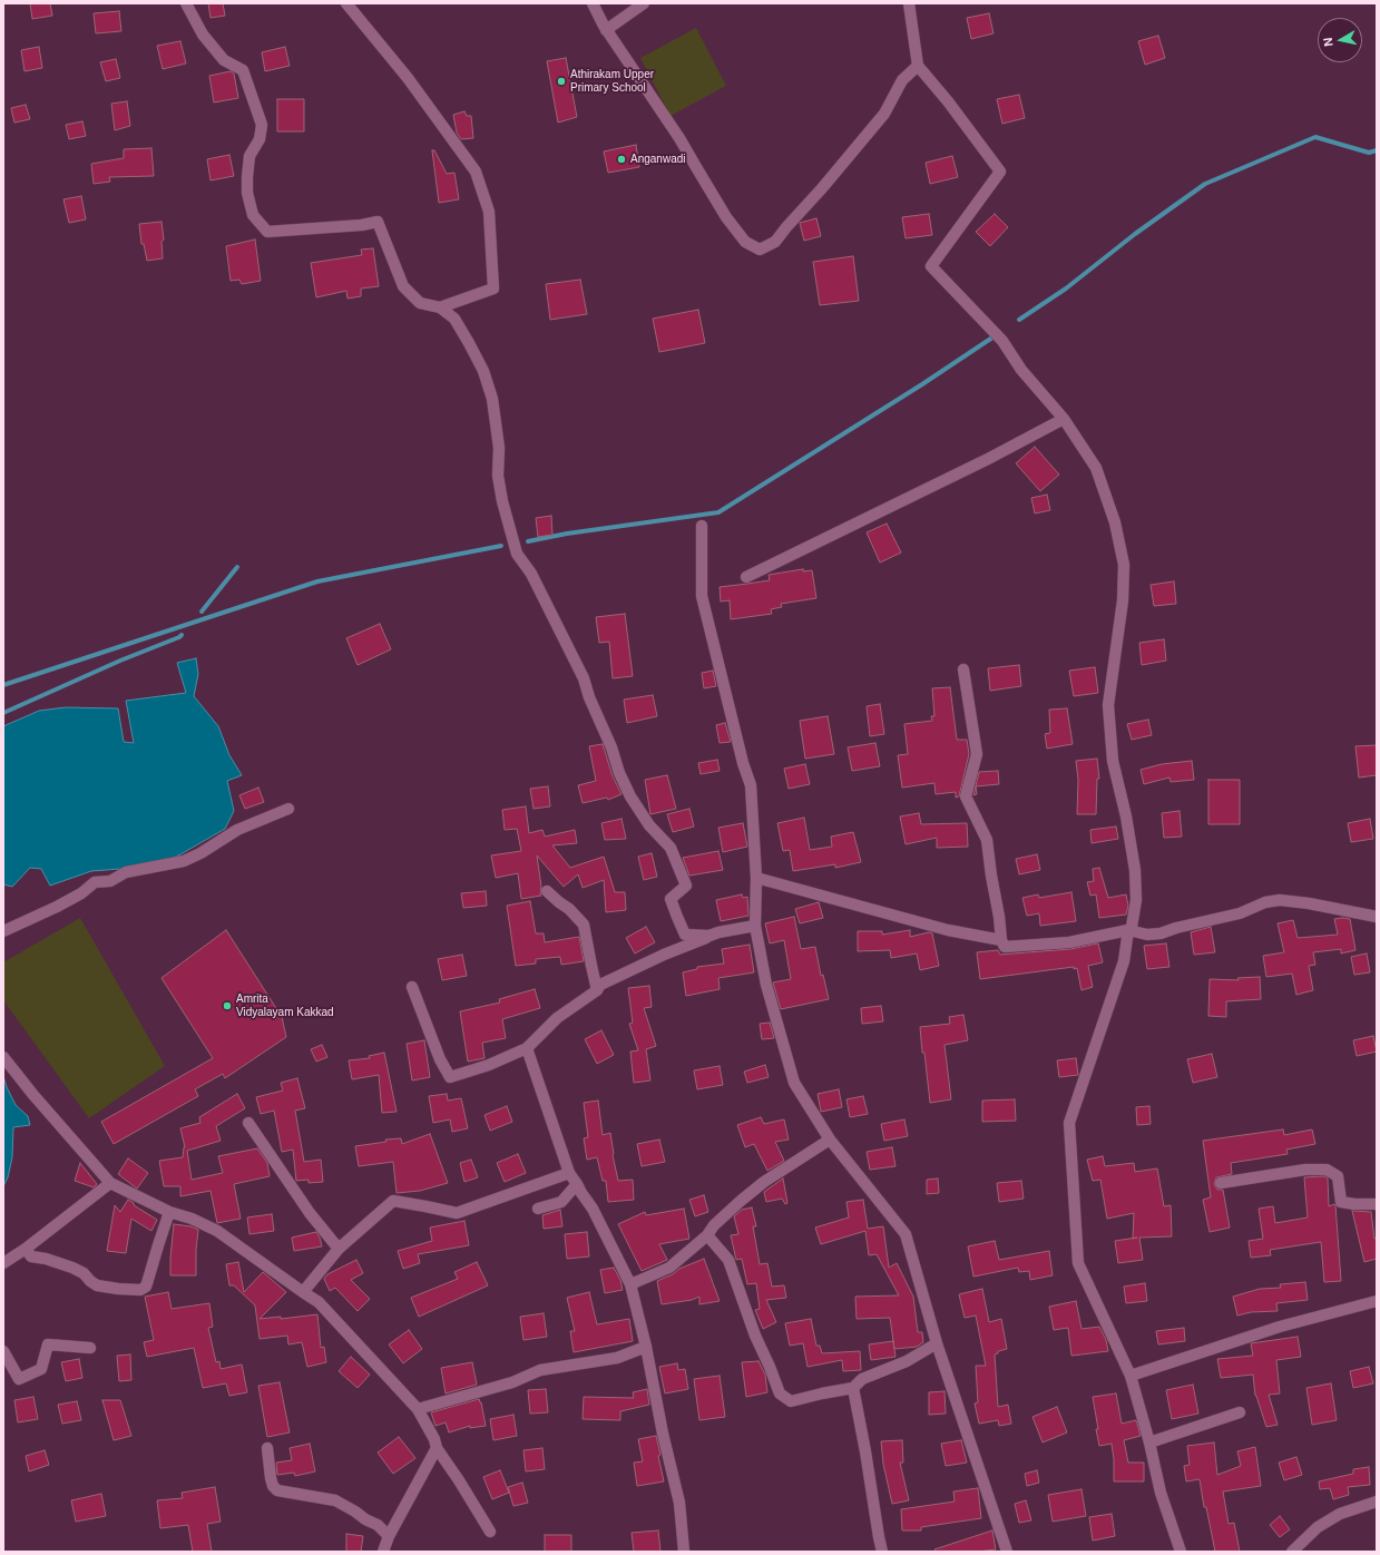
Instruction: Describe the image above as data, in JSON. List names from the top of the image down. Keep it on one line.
{"places":["Athirakam Upper Primary School","Anganwadi","Amrita Vidyalayam Kakkad"],"north":"left"}
